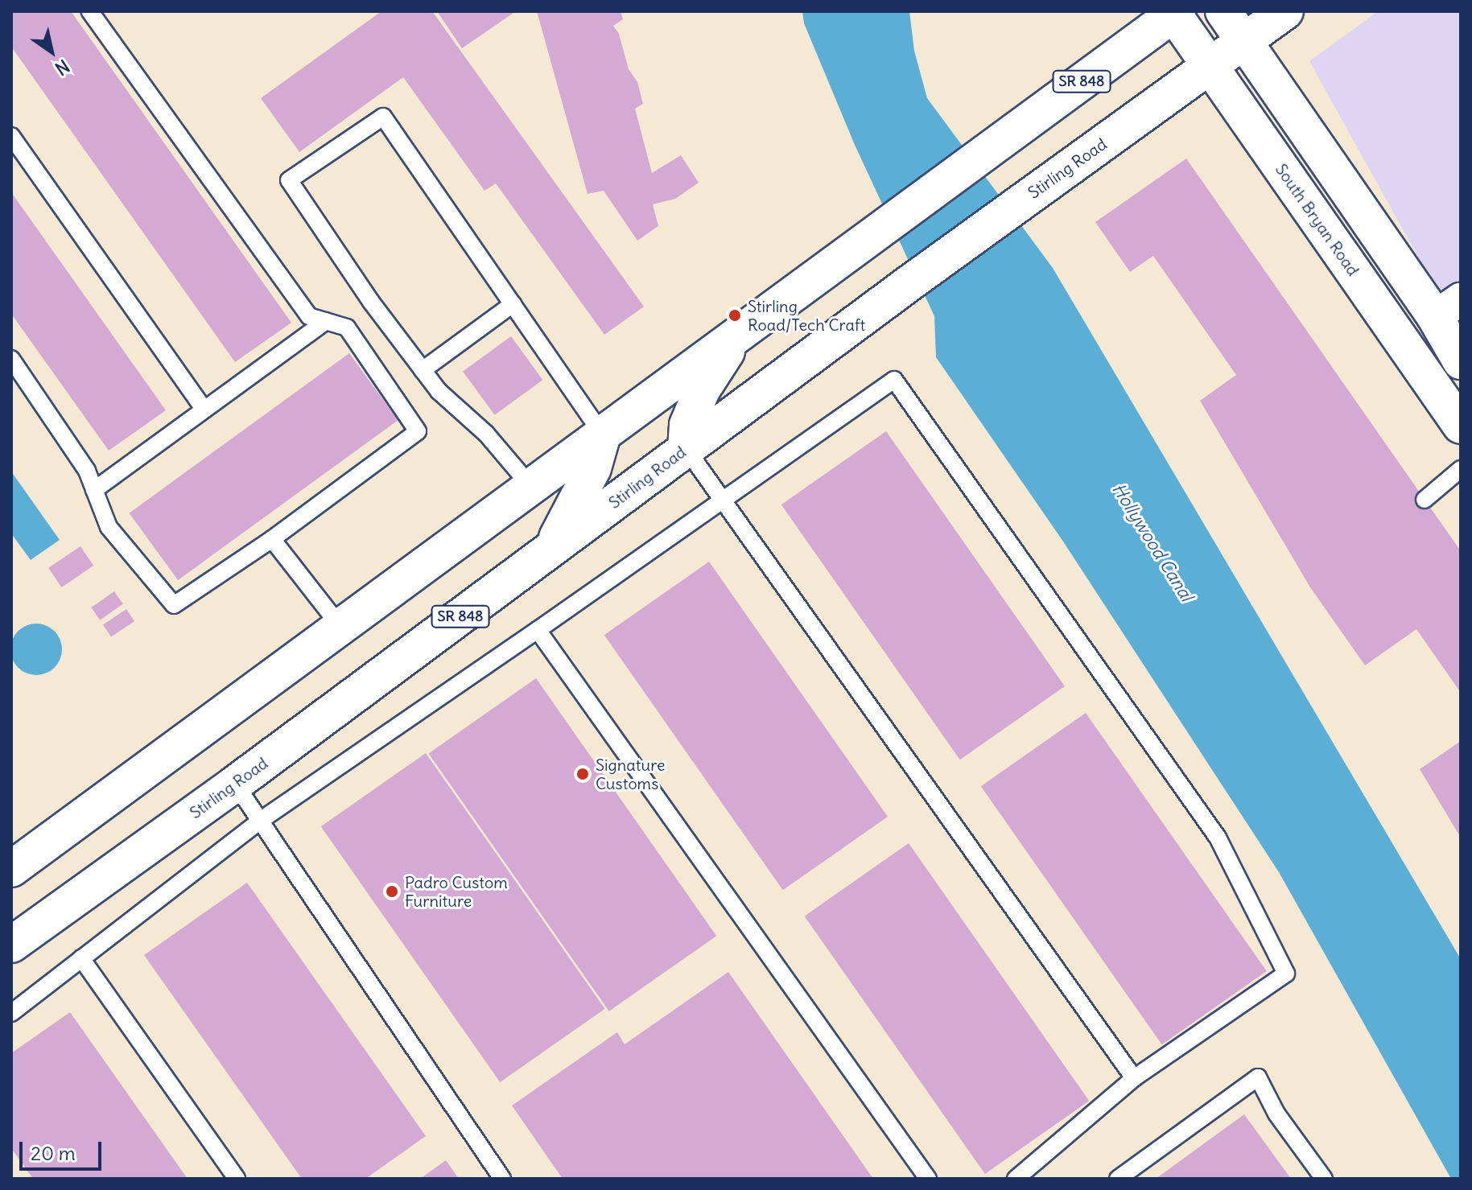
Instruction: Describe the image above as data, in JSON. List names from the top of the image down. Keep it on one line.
{"streets":{"main road":["SR 848","Stirling Road","South Bryan Road"]},"crossings":[["SR 848","South Bryan Road"],["Stirling Road","South Bryan Road"]],"water":["Hollywood Canal"],"places":["Stirling Road/Tech Craft","Signature Customs","Padro Custom Furniture"],"scale_bar":"20 m","north":"bottom right"}
